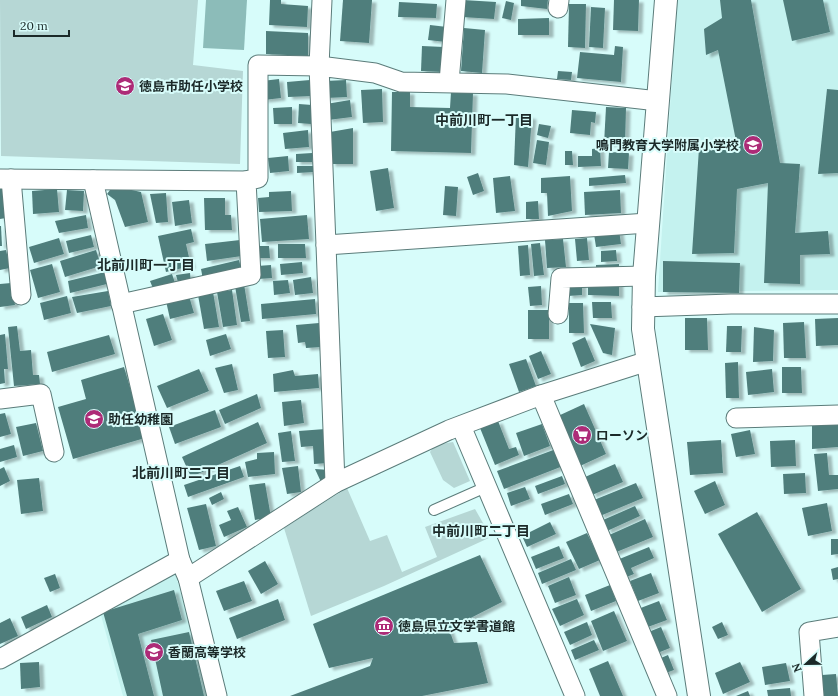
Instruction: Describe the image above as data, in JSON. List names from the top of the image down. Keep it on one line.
{"districts":["中前川町一丁目","北前川町一丁目","北前川町二丁目","中前川町二丁目"],"places":{"school or university":["徳島市助任小学校","鳴門教育大学附属小学校","助任幼稚園","香蘭高等学校"],"supermarket":["ローソン"],"museum":["徳島県立文学書道館"]},"scale_bar":"20 m","north":"left"}
